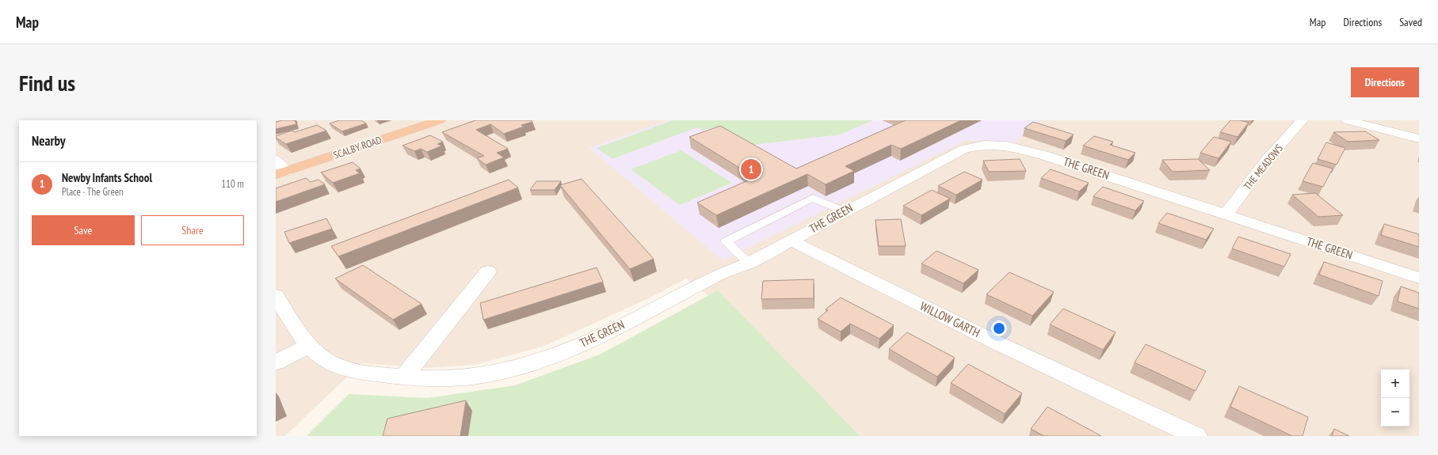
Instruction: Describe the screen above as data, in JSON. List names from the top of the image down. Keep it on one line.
{"streets":{"highway":["SCALBY ROAD"],"street":["THE MEADOWS","THE GREEN","WILLOW GARTH"]},"crossings":[["THE MEADOWS","THE GREEN"],["THE GREEN","WILLOW GARTH"]],"page":{"header":"Map","nav":["Map","Directions","Saved"],"buttons":["Directions",["Save","Share"]],"title":"Find us","heading":"Nearby","pins":"1","list":[{"mark":"1","name":"Newby Infants School","note":"Place · The Green","value":"110 m"}],"map_buttons":["+","−"]}}
